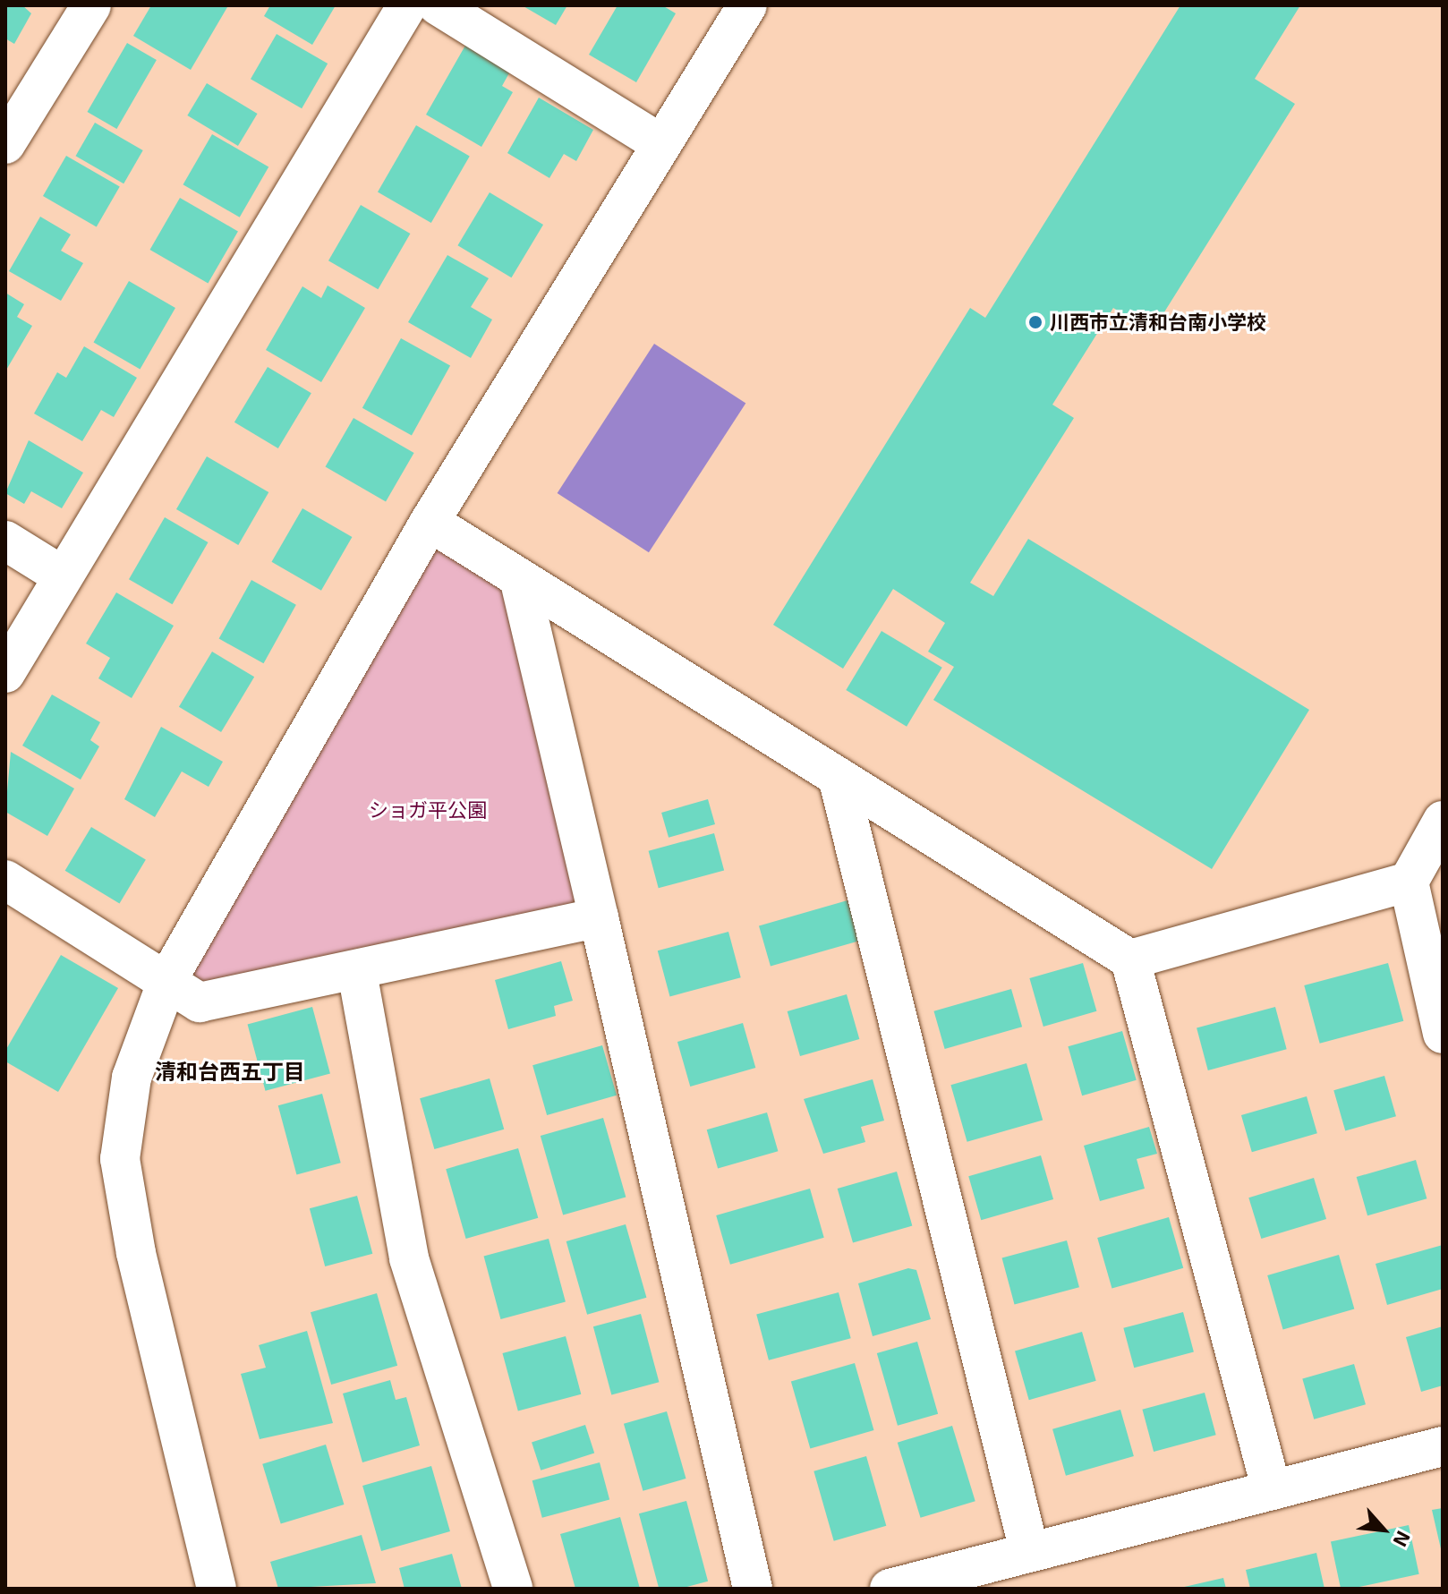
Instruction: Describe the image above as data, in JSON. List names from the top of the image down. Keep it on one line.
{"districts":["清和台西五丁目"],"parks":["ショガ平公園"],"places":["川西市立清和台南小学校"],"north":"bottom right"}
